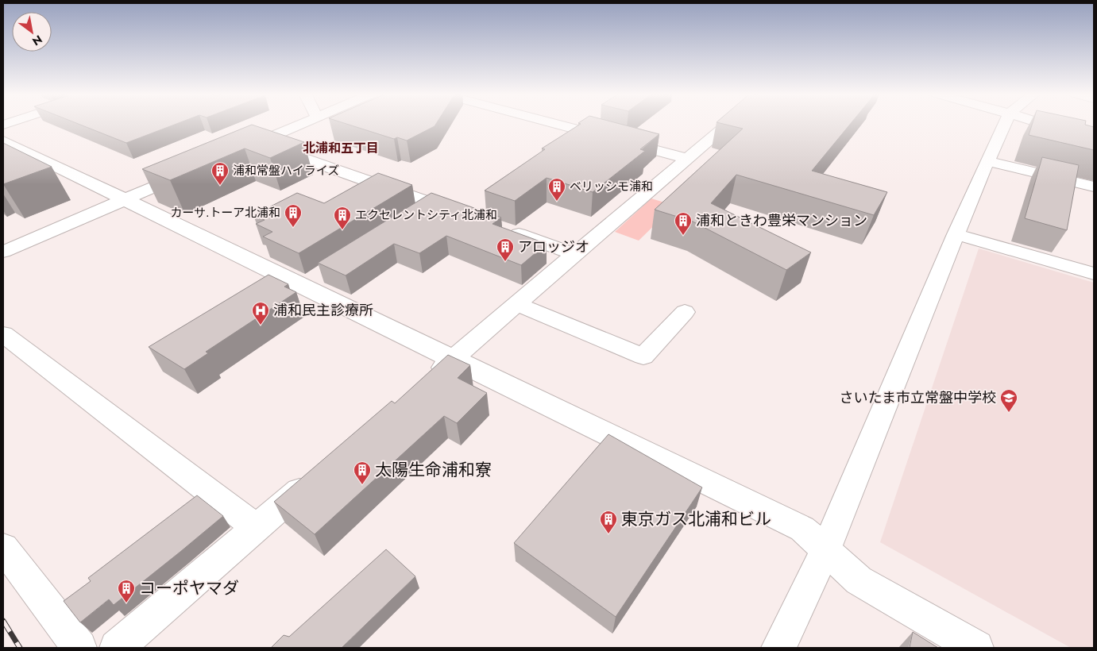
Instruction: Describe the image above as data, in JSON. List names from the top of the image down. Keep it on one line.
{"districts":["北浦和五丁目"],"places":{"building":["浦和常盤ハイライズ","ベリッシモ浦和","カーサ.トーア北浦和","エクセレントシティ北浦和","浦和ときわ豊栄マンション","アロッジオ","太陽生命浦和寮","東京ガス北浦和ビル","コーポヤマダ"],"hospital":["浦和民主診療所"],"school or university":["さいたま市立常盤中学校"]},"north":"bottom right"}
